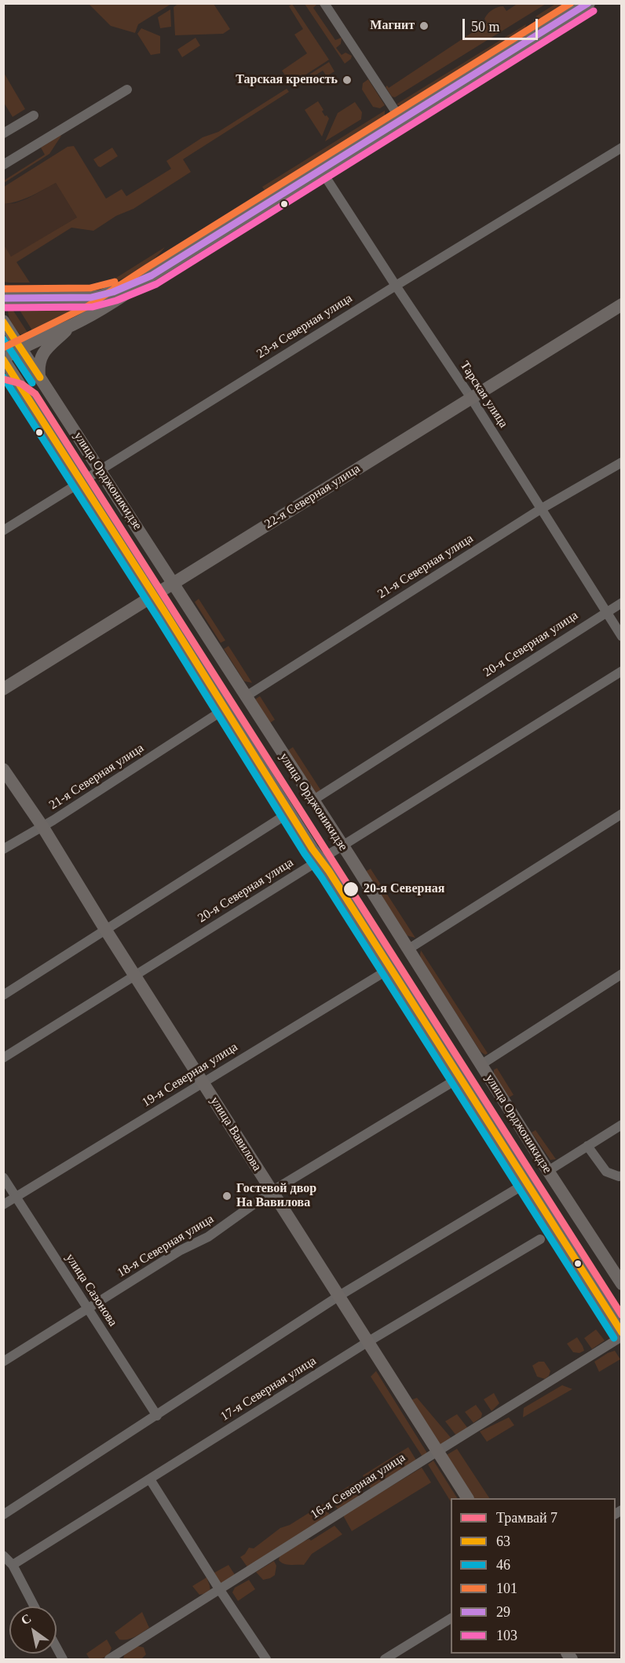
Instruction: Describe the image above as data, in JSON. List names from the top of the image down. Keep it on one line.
{"streets":{"main road":["улица Орджоникидзе","22-я Северная улица","улица Вавилова"],"street":["23-я Северная улица","Тарская улица","21-я Северная улица","20-я Северная улица","19-я Северная улица","18-я Северная улица","улица Сазонова","17-я Северная улица","16-я Северная улица"]},"crossings":[["23-я Северная улица","Тарская улица"],["23-я Северная улица","улица Орджоникидзе"],["Тарская улица","22-я Северная улица"],["Тарская улица","21-я Северная улица"],["Тарская улица","20-я Северная улица"],["улица Орджоникидзе","22-я Северная улица"],["улица Орджоникидзе","21-я Северная улица"],["улица Орджоникидзе","20-я Северная улица"],["улица Орджоникидзе","19-я Северная улица"],["улица Орджоникидзе","18-я Северная улица"],["улица Орджоникидзе","16-я Северная улица"],["21-я Северная улица","улица Вавилова"],["20-я Северная улица","улица Вавилова"],["19-я Северная улица","улица Вавилова"],["19-я Северная улица","улица Сазонова"],["улица Вавилова","18-я Северная улица"],["улица Вавилова","17-я Северная улица"],["улица Вавилова","16-я Северная улица"],["18-я Северная улица","улица Сазонова"]],"places":["Магнит","Тарская крепость","20-я Северная","Гостевой двор На Вавилова"],"lines":["transit line 101","transit line 29","transit line 103","transit line 63","transit line 46","tram line 7"],"legend":["Трамвай 7","63","46","101","29","103"],"scale_bar":"50 m","north":"top left"}
